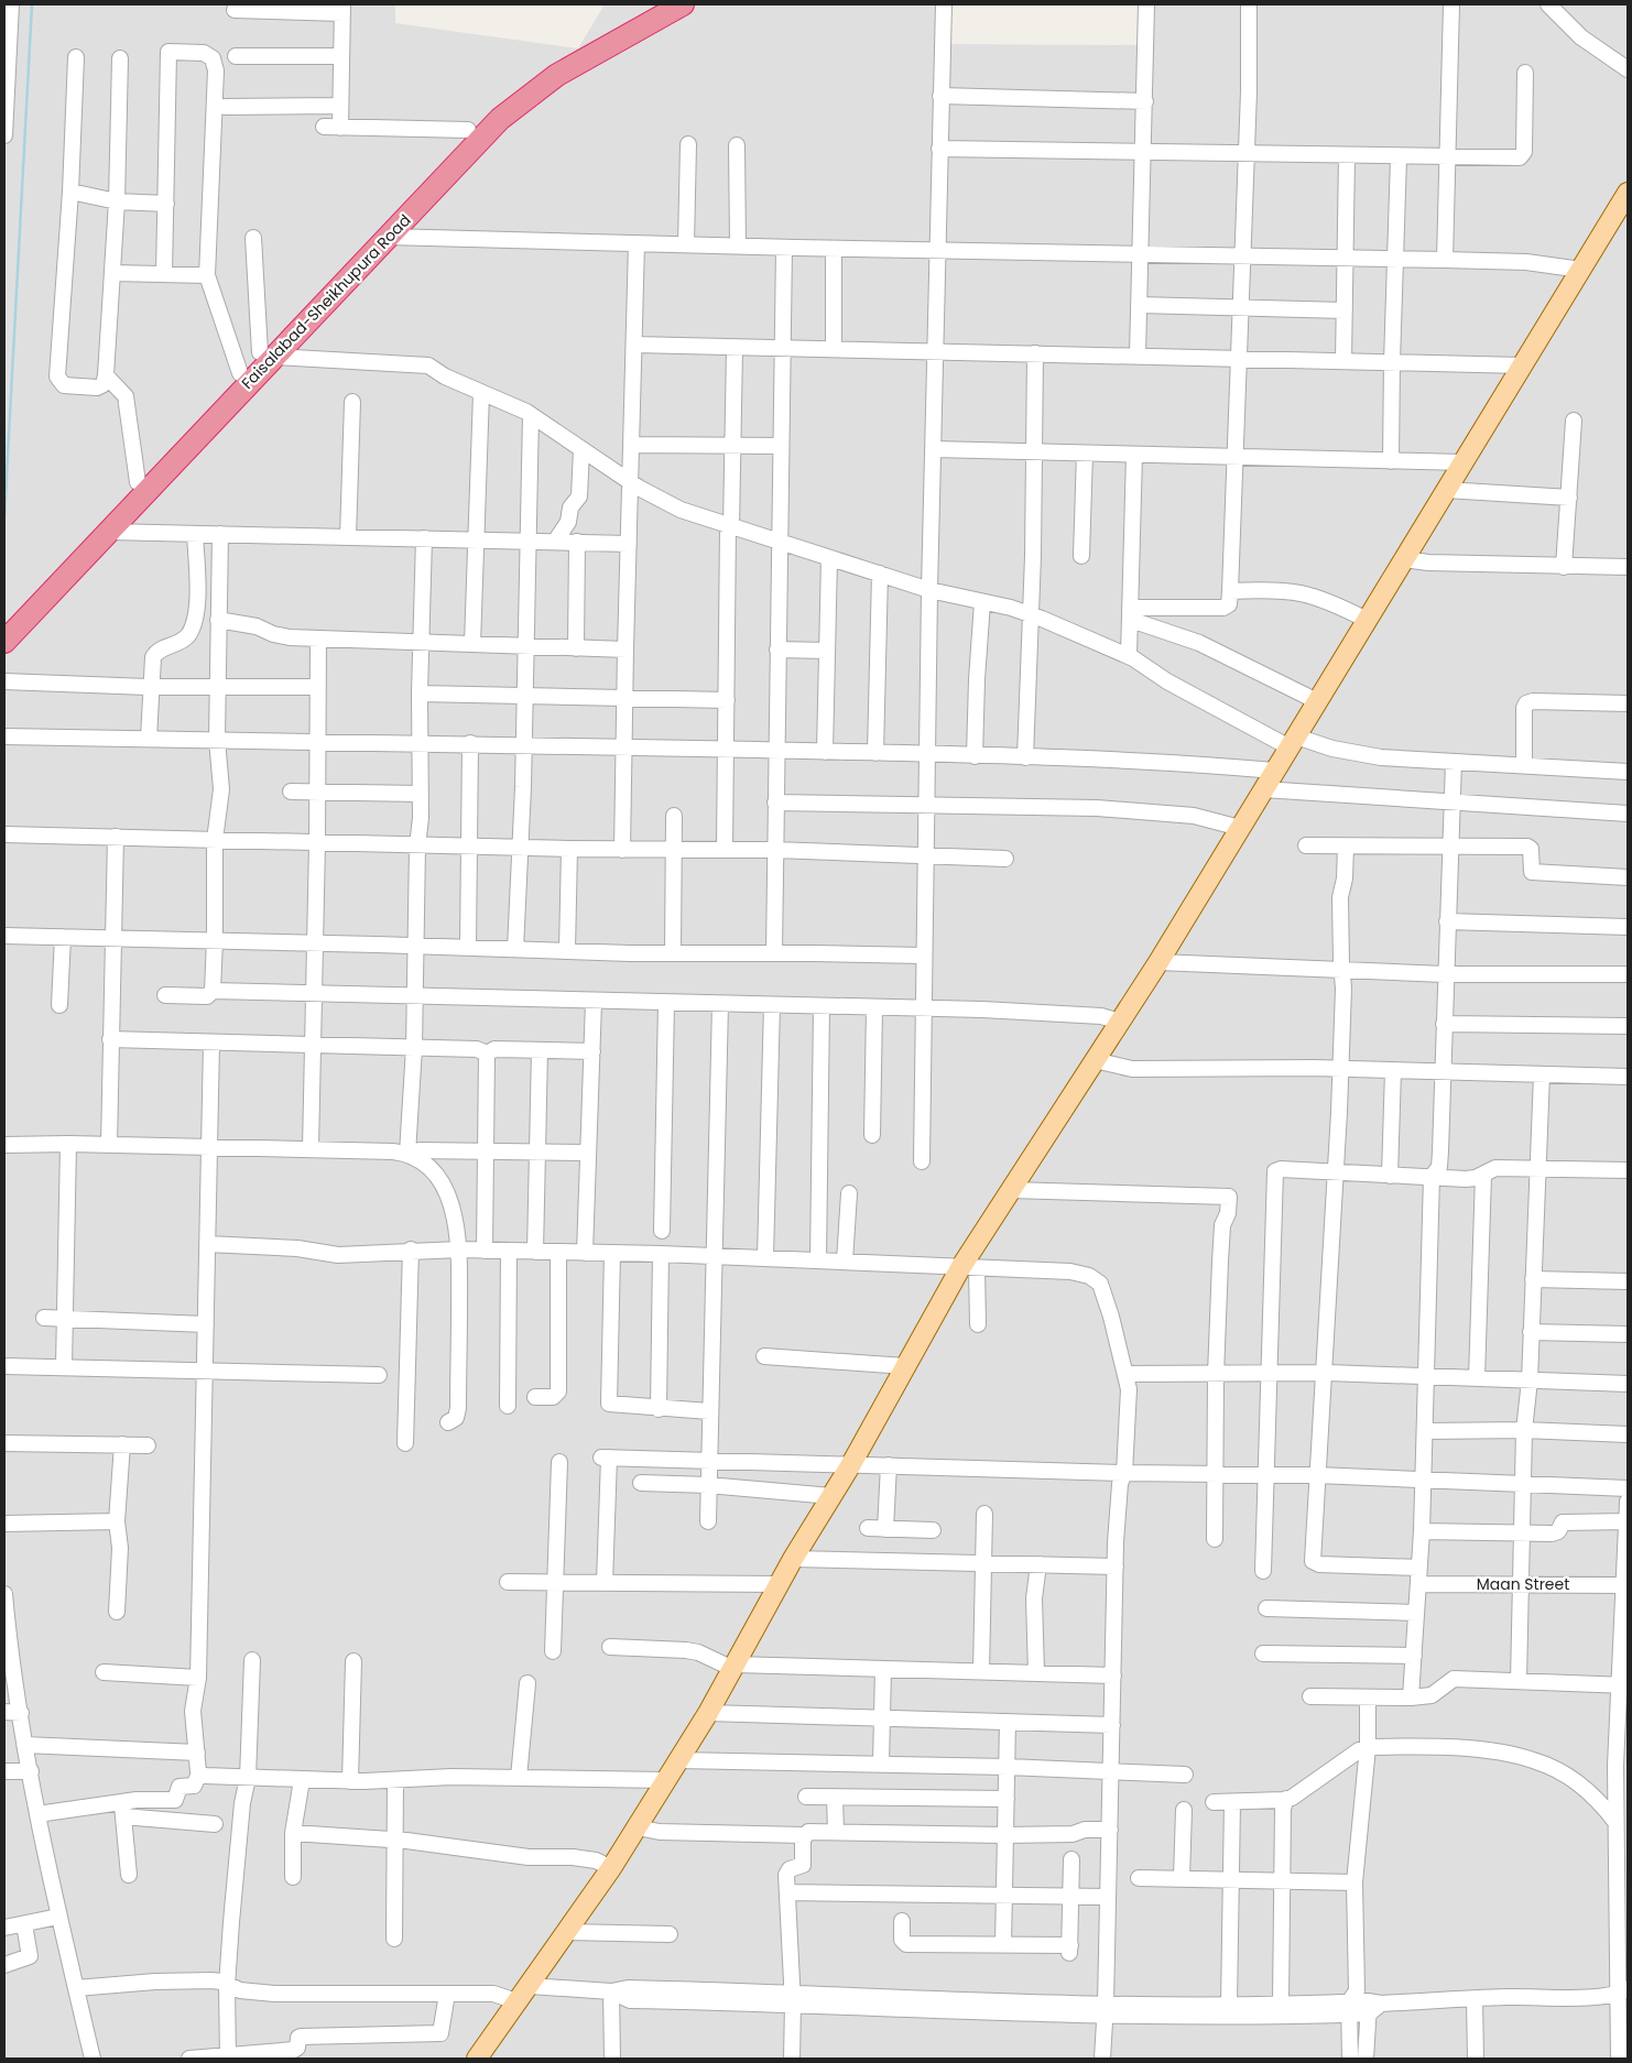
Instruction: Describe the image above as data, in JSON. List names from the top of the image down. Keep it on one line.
{"streets":{"highway":["Faisalabad-Sheikhupura Road"],"street":["Maan Street"]}}
